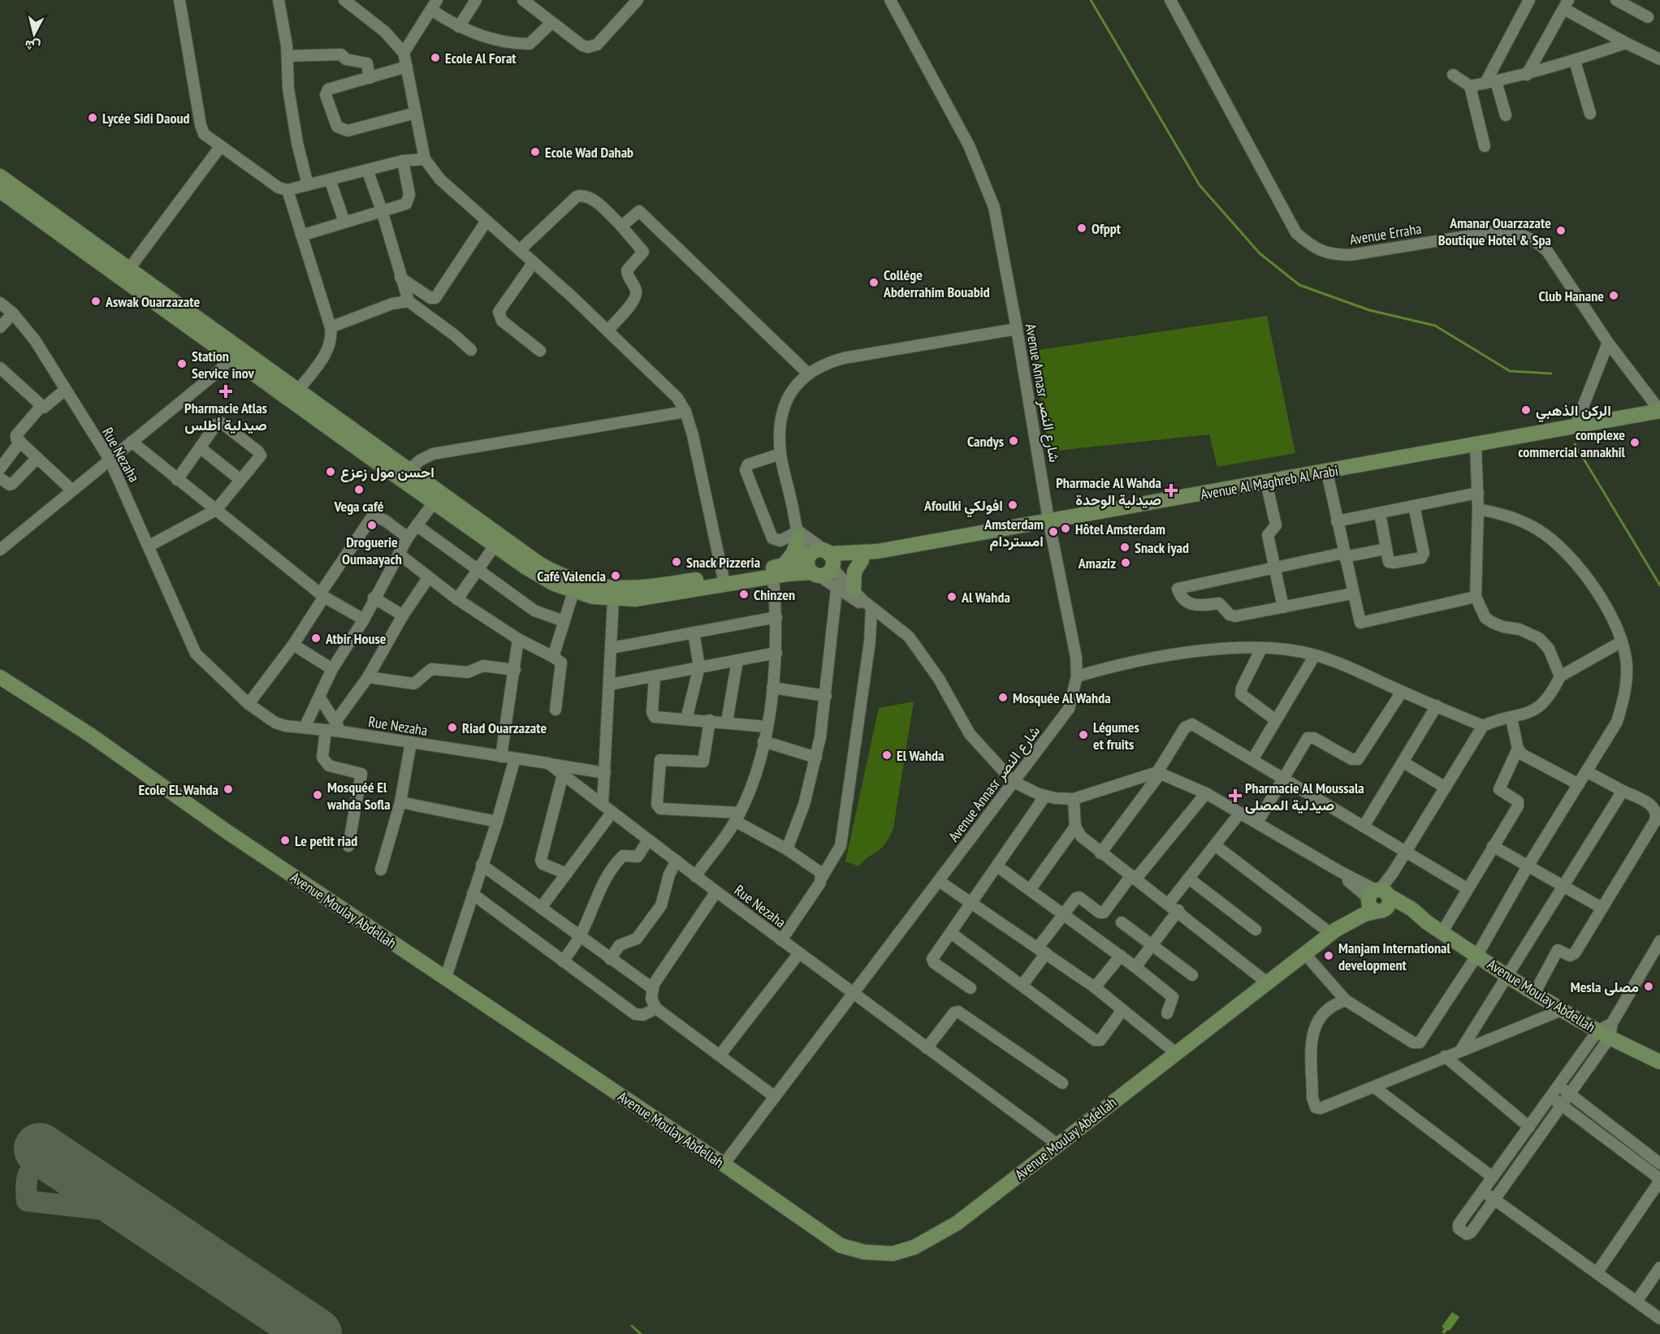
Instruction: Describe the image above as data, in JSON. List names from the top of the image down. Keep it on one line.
{"streets":{"main road":["Avenue Al Maghreb Al Arabi","Avenue Moulay Abdellah"],"street":["Avenue Erraha","Avenue Annasr شارع النصر","Rue Nezaha"]},"crossings":[["Avenue Erraha","Avenue Al Maghreb Al Arabi"],["Avenue Annasr شارع النصر","Rue Nezaha"],["Avenue Annasr شارع النصر","Avenue Al Maghreb Al Arabi"],["Avenue Annasr شارع النصر","Avenue Moulay Abdellah"],["Rue Nezaha","Avenue Moulay Abdellah"]],"places":{"other":["Ecole Al Forat","Lycée Sidi Daoud","Ecole Wad Dahab","Ofppt","Amanar Ouarzazate Boutique Hotel & Spa","Collége Abderrahim Bouabid","Club Hanane","Aswak Ouarzazate","Station Service inov","الركن الذهبي","Candys","complexe commercial annakhil","احسن مول زعزع","Vega café","Afoulki افولكي","Droguerie Oumaayach","Hôtel Amsterdam","Amsterdam امستردام","Snack iyad","Snack Pizzeria","Amaziz","Café Valencia","Chinzen","Al Wahda","Atbir House","Mosquée Al Wahda","Riad Ouarzazate","Légumes et fruits","El Wahda","Ecole EL Wahda","Mosquéé El wahda Sofla","Le petit riad","Manjam International development","Mesla مصلى"],"health":["Pharmacie Atlas صيدلية أطلس","Pharmacie Al Wahda صيدلية الوحدة","Pharmacie Al Moussala صيدلية المصلى"]},"north":"bottom"}
